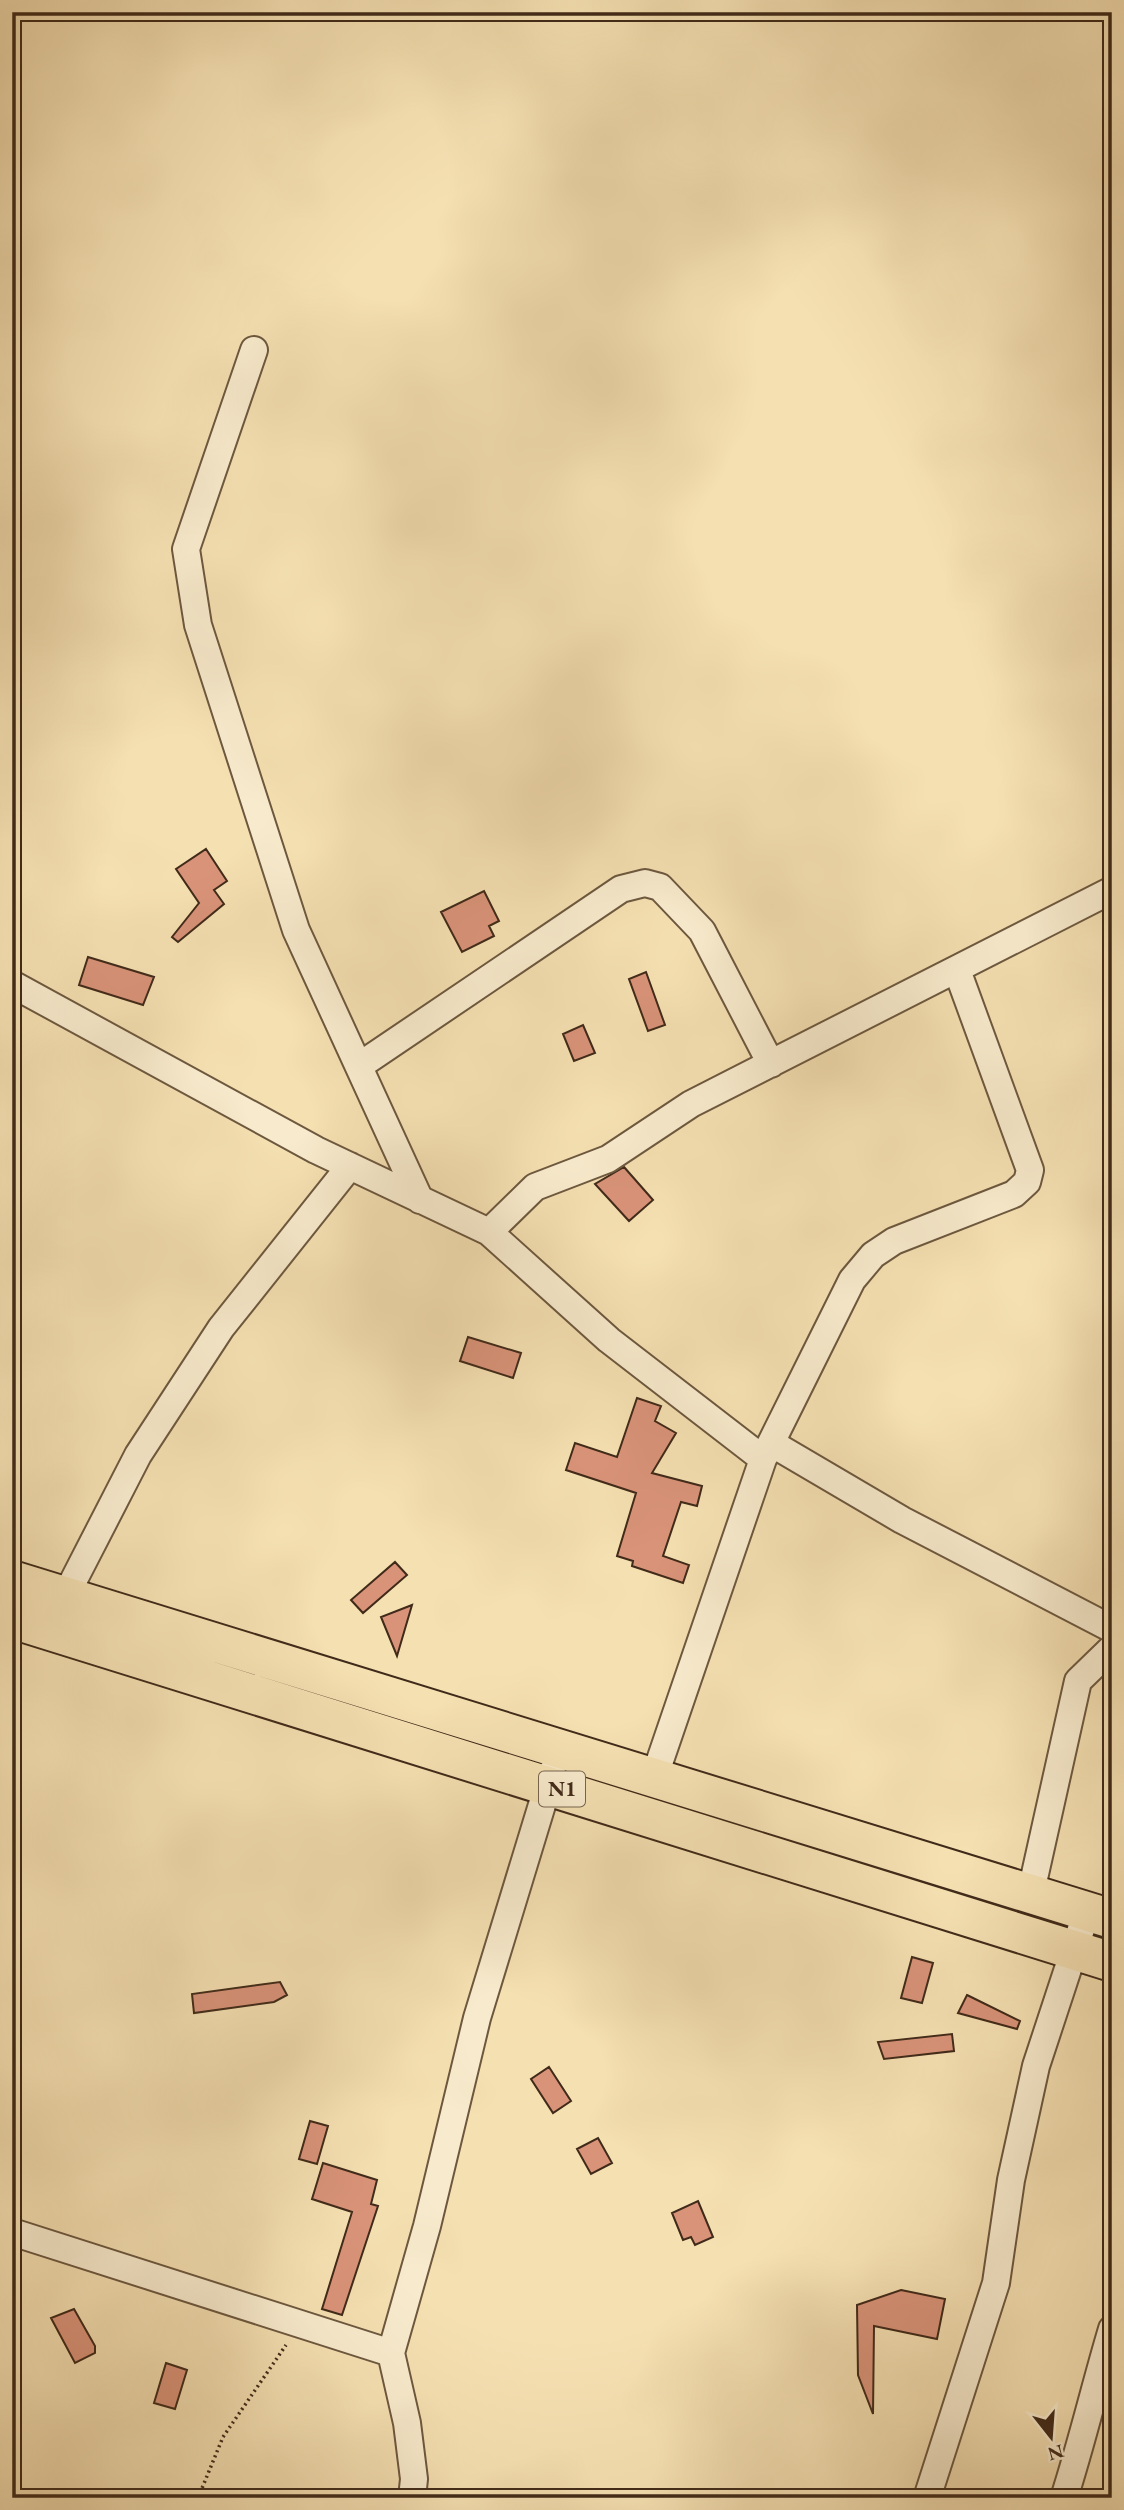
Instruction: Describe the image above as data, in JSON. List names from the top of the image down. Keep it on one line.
{"streets":{"highway":["N1"]},"north":"bottom"}
